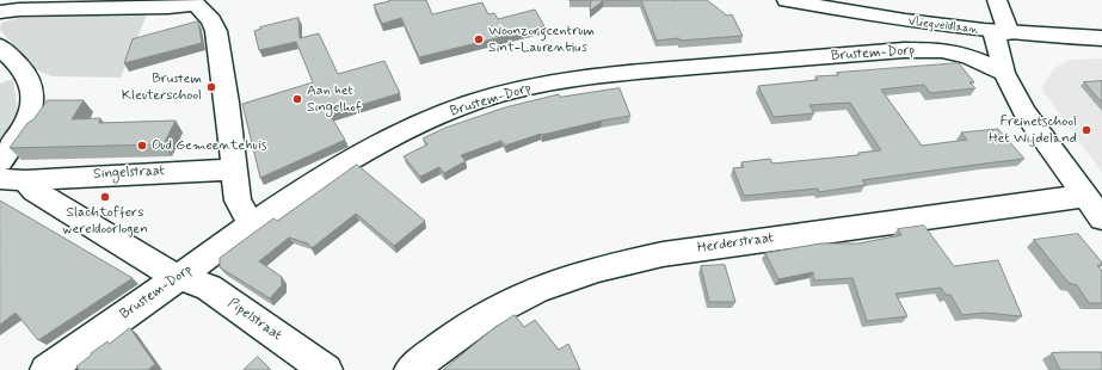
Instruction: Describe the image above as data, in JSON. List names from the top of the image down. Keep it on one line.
{"streets":{"street":["Vliegveldlaan","Brustem-Dorp","Singelstraat","Herderstraat","Pipelstraat"]},"crossings":[["Brustem-Dorp","Singelstraat"],["Brustem-Dorp","Pipelstraat"],["Singelstraat","Pipelstraat"]],"places":["Woonzorgcentrum Sint-Laurentius","Brustem Kleuterschool","Aan het Singelhof","Freinetschool Het Wijdeland","Oud Gemeentehuis","Slachtoffers wereldoorlogen"]}
